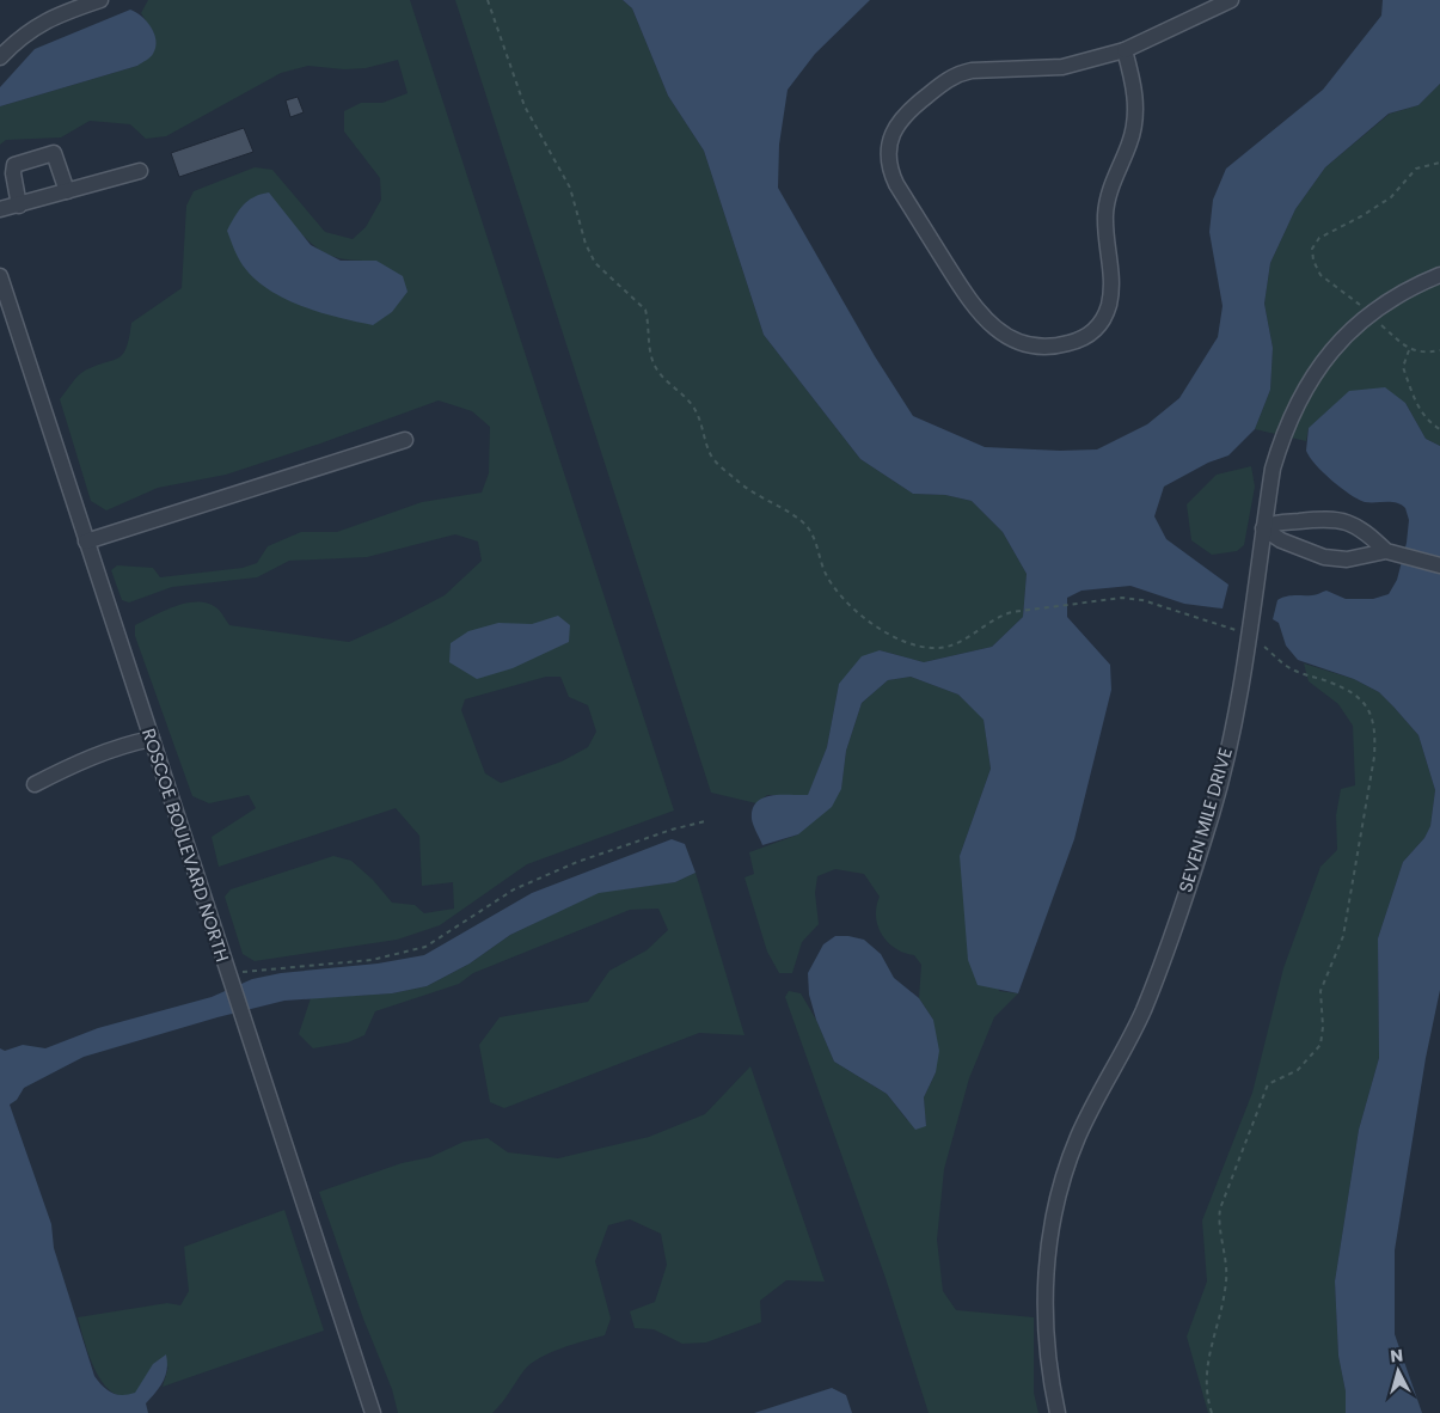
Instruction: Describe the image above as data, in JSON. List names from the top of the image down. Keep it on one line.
{"streets":{"street":["SEVEN MILE DRIVE","ROSCOE BOULEVARD NORTH"]},"north":"top"}
